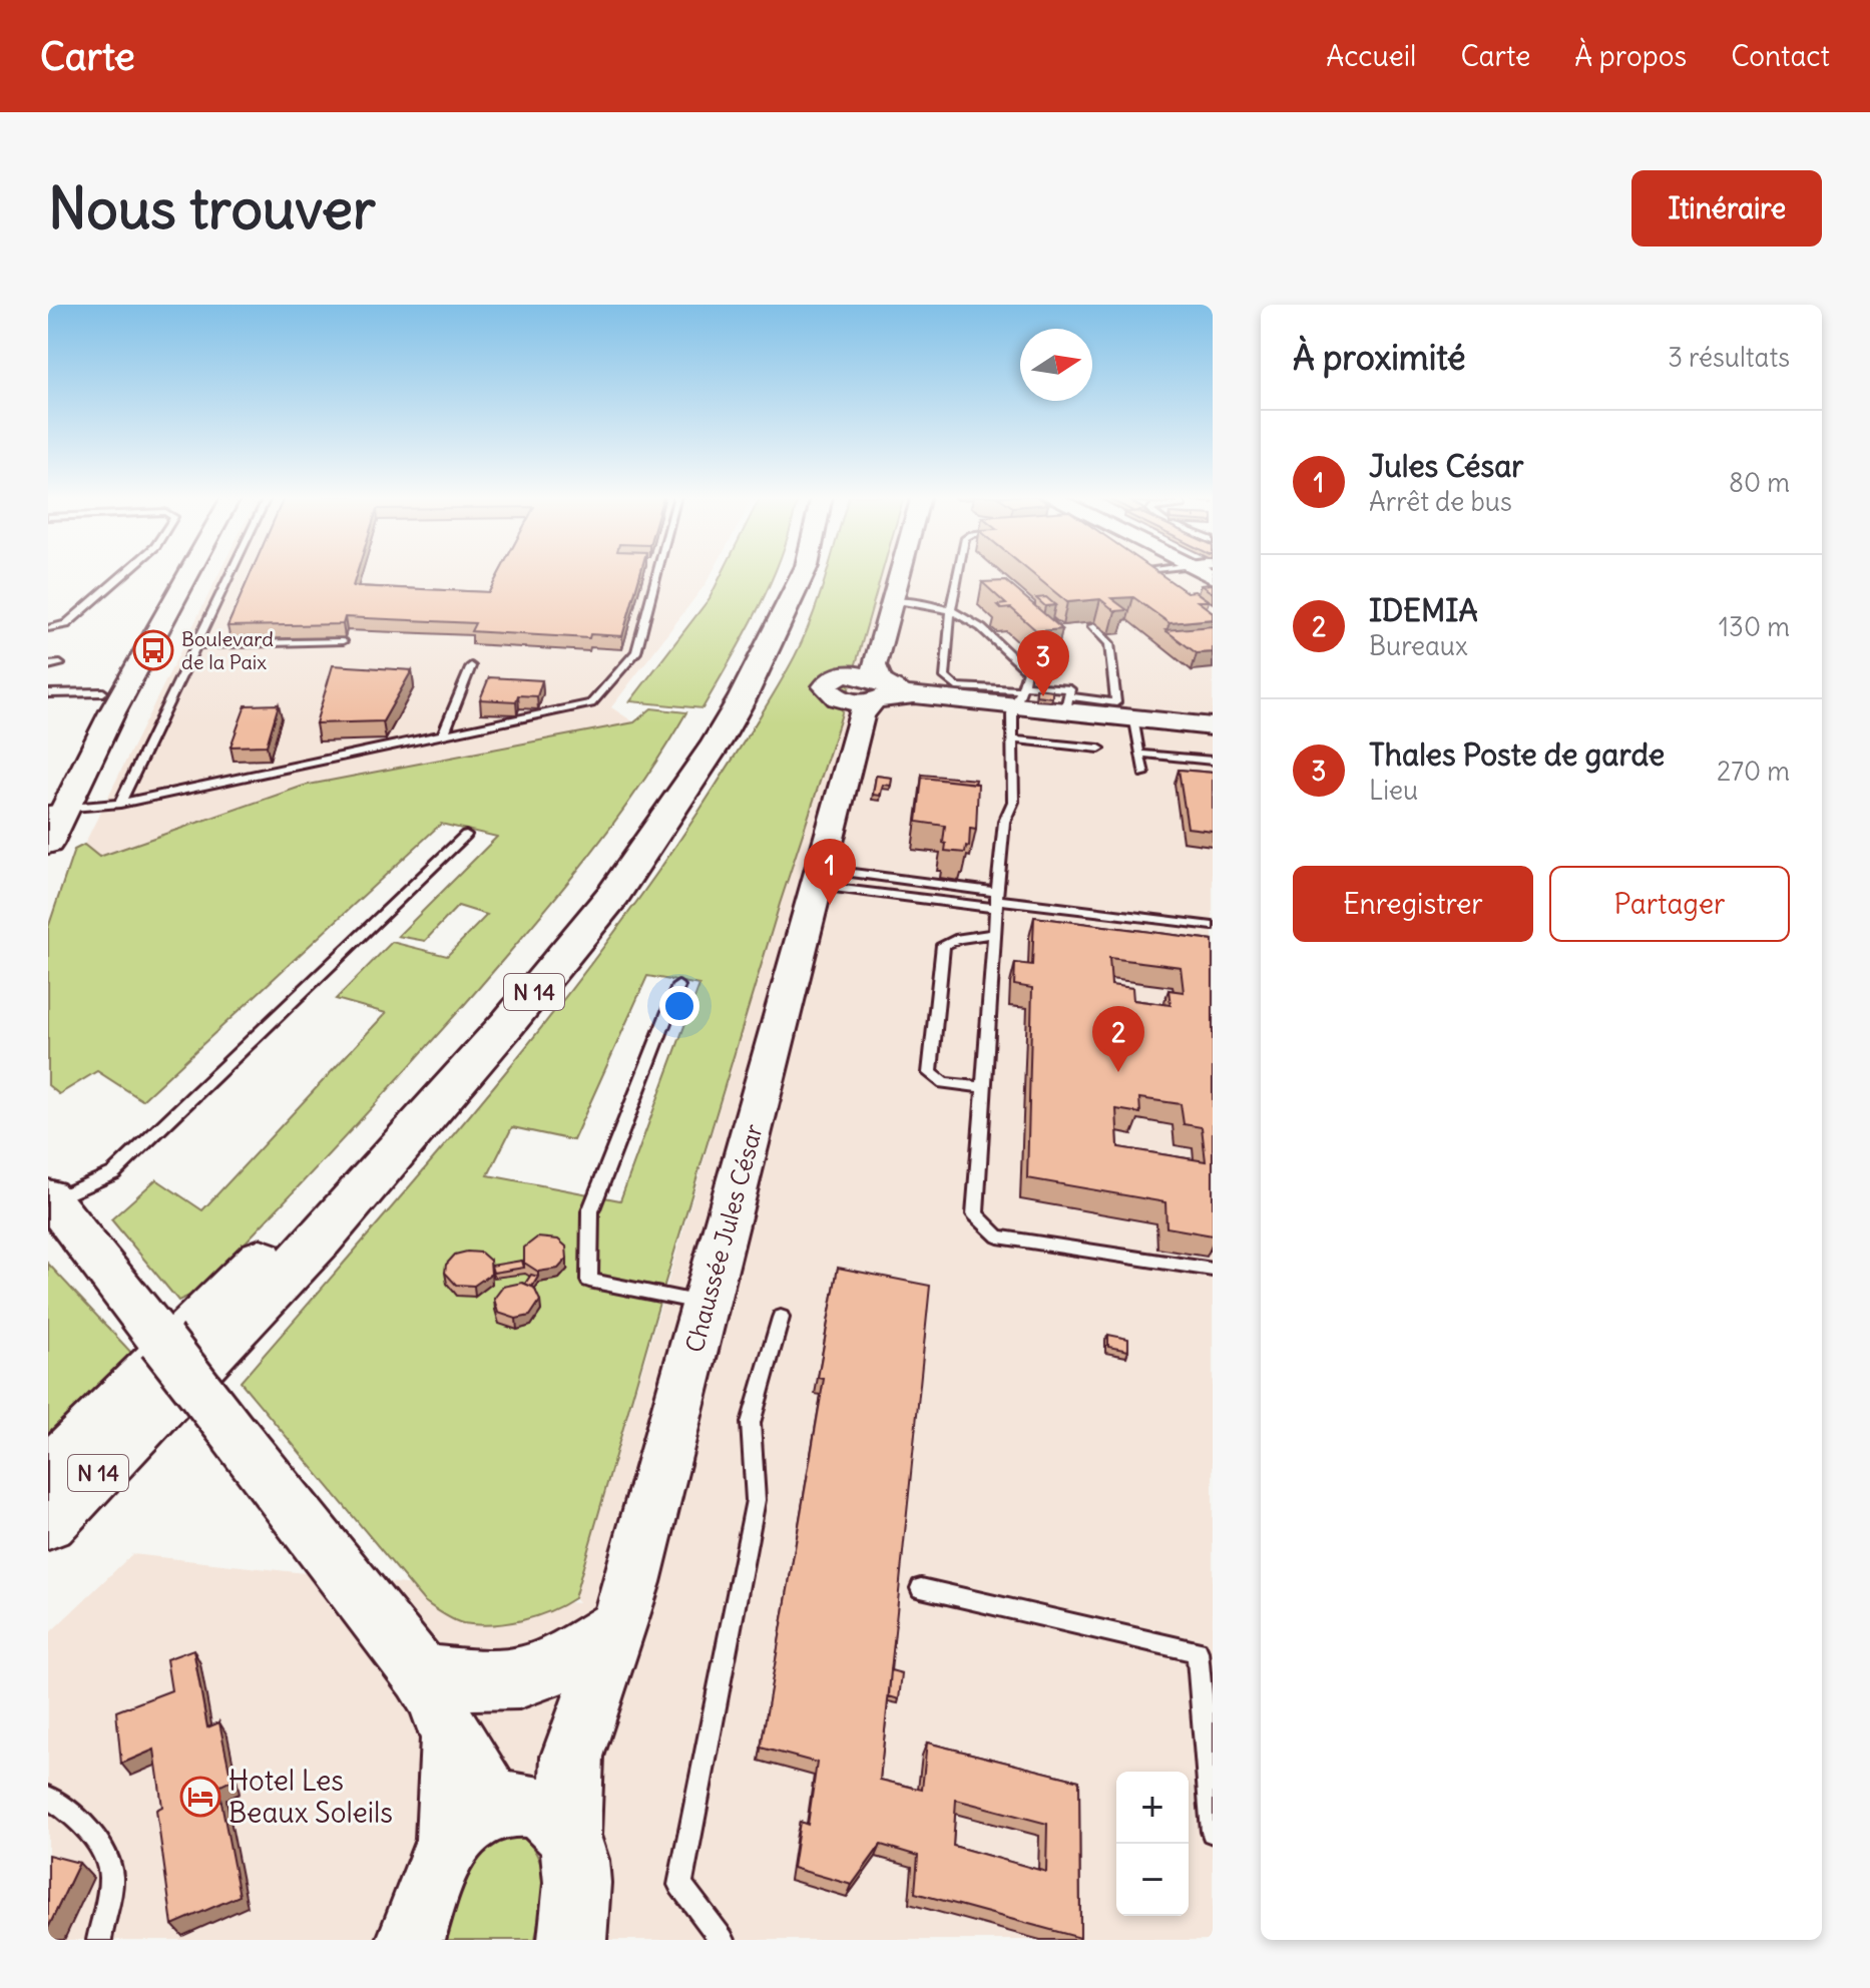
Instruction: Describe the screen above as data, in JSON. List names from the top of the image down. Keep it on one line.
{"streets":{"highway":["N 14"],"main road":["Chaussée Jules César"]},"places":{"bus stop":["Boulevard de la Paix"],"hotel":["Hotel Les Beaux Soleils"]},"north":"right","page":{"header":"Carte","nav":["Accueil","Carte","À propos","Contact"],"buttons":["Itinéraire",["Enregistrer","Partager"]],"title":"Nous trouver","heading":["À proximité","3 résultats"],"list":[{"mark":"1","name":"Jules César","note":"Arrêt de bus","value":"80 m"},{"mark":"2","name":"IDEMIA","note":"Bureaux","value":"130 m"},{"mark":"3","name":"Thales Poste de garde","note":"Lieu","value":"270 m"}],"pins":["3","1","2"],"map_buttons":["+","−"]}}
